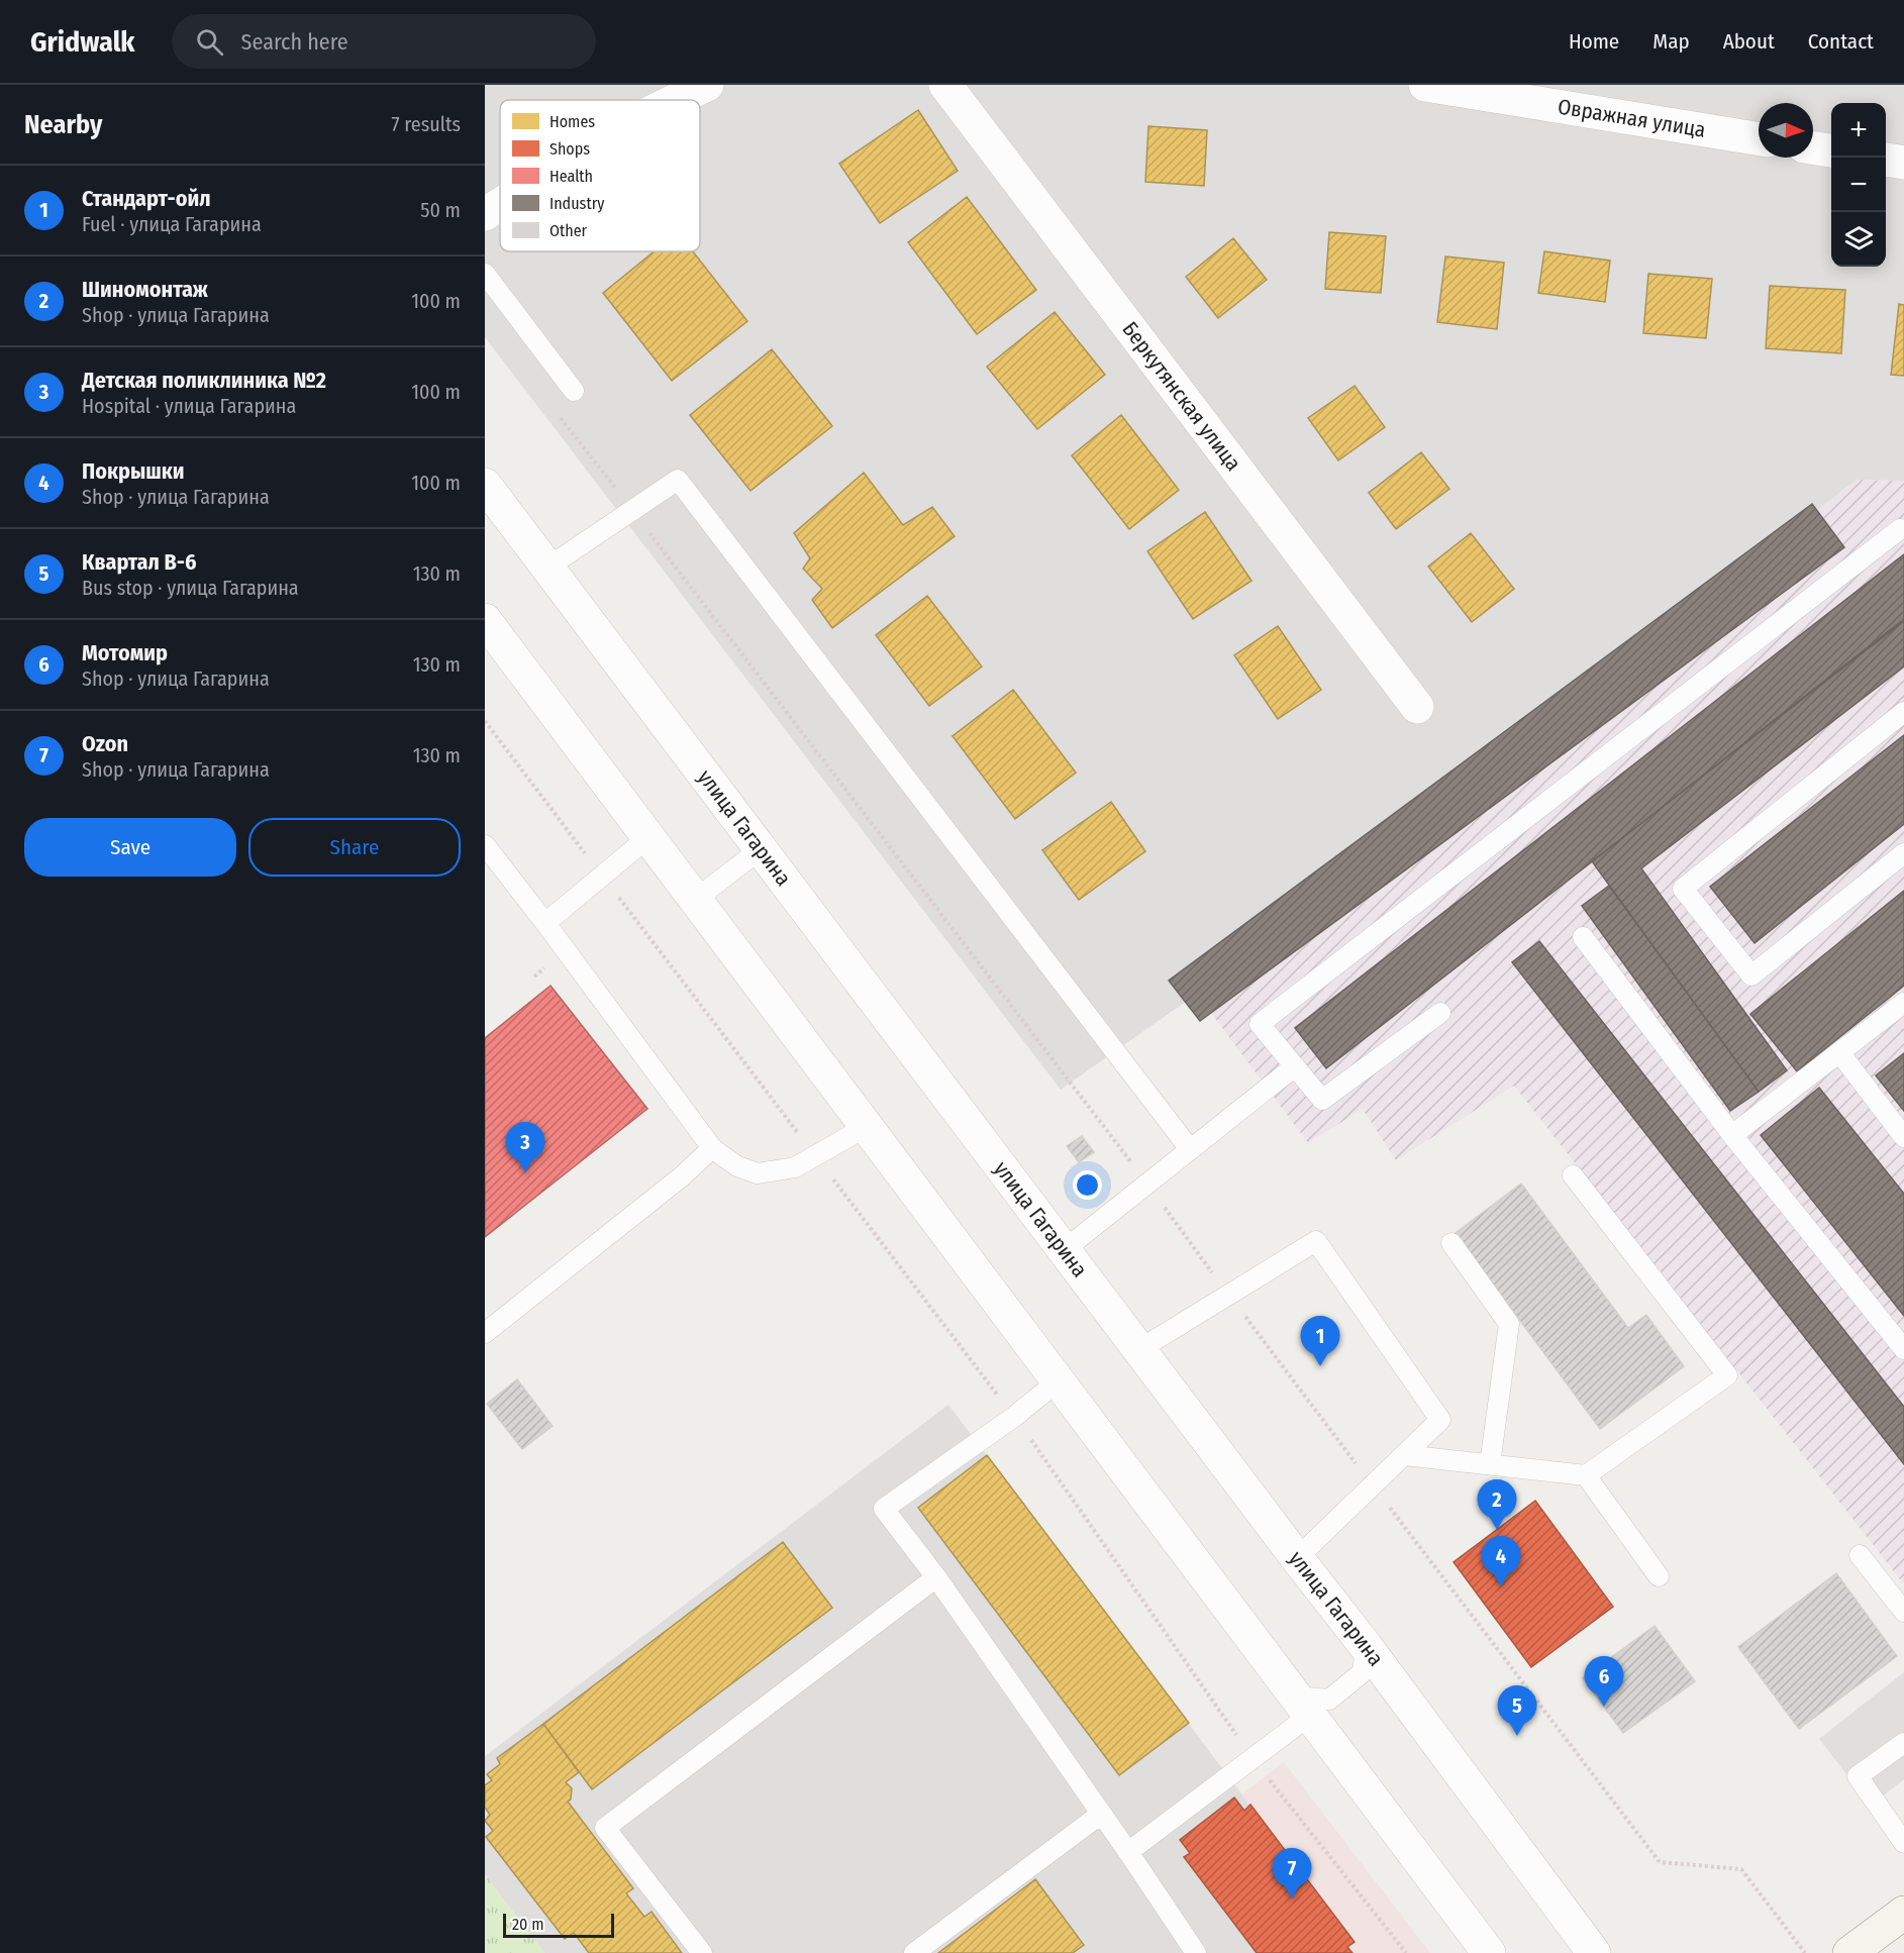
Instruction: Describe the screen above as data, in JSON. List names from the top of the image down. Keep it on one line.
{"streets":{"street":["Овражная улица","Беркутянская улица","улица Гагарина"]},"legend":["Homes","Shops","Health","Industry","Other"],"scale_bar":"20 m","north":"right","page":{"header":"Gridwalk","search":"Search here","nav":["Home","Map","About","Contact"],"heading":["Nearby","7 results"],"map_buttons":["+","−"],"list":[{"mark":"1","name":"Стандарт-ойл","note":"Fuel · улица Гагарина","value":"50 m"},{"mark":"2","name":"Шиномонтаж","note":"Shop · улица Гагарина","value":"100 m"},{"mark":"3","name":"Детская поликлиника №2","note":"Hospital · улица Гагарина","value":"100 m"},{"mark":"4","name":"Покрышки","note":"Shop · улица Гагарина","value":"100 m"},{"mark":"5","name":"Квартал В-6","note":"Bus stop · улица Гагарина","value":"130 m"},{"mark":"6","name":"Мотомир","note":"Shop · улица Гагарина","value":"130 m"},{"mark":"7","name":"Ozon","note":"Shop · улица Гагарина","value":"130 m"}],"buttons":["Save","Share"],"pins":["3","1","2","4","6","5","7"],"scale":"20 m"}}
